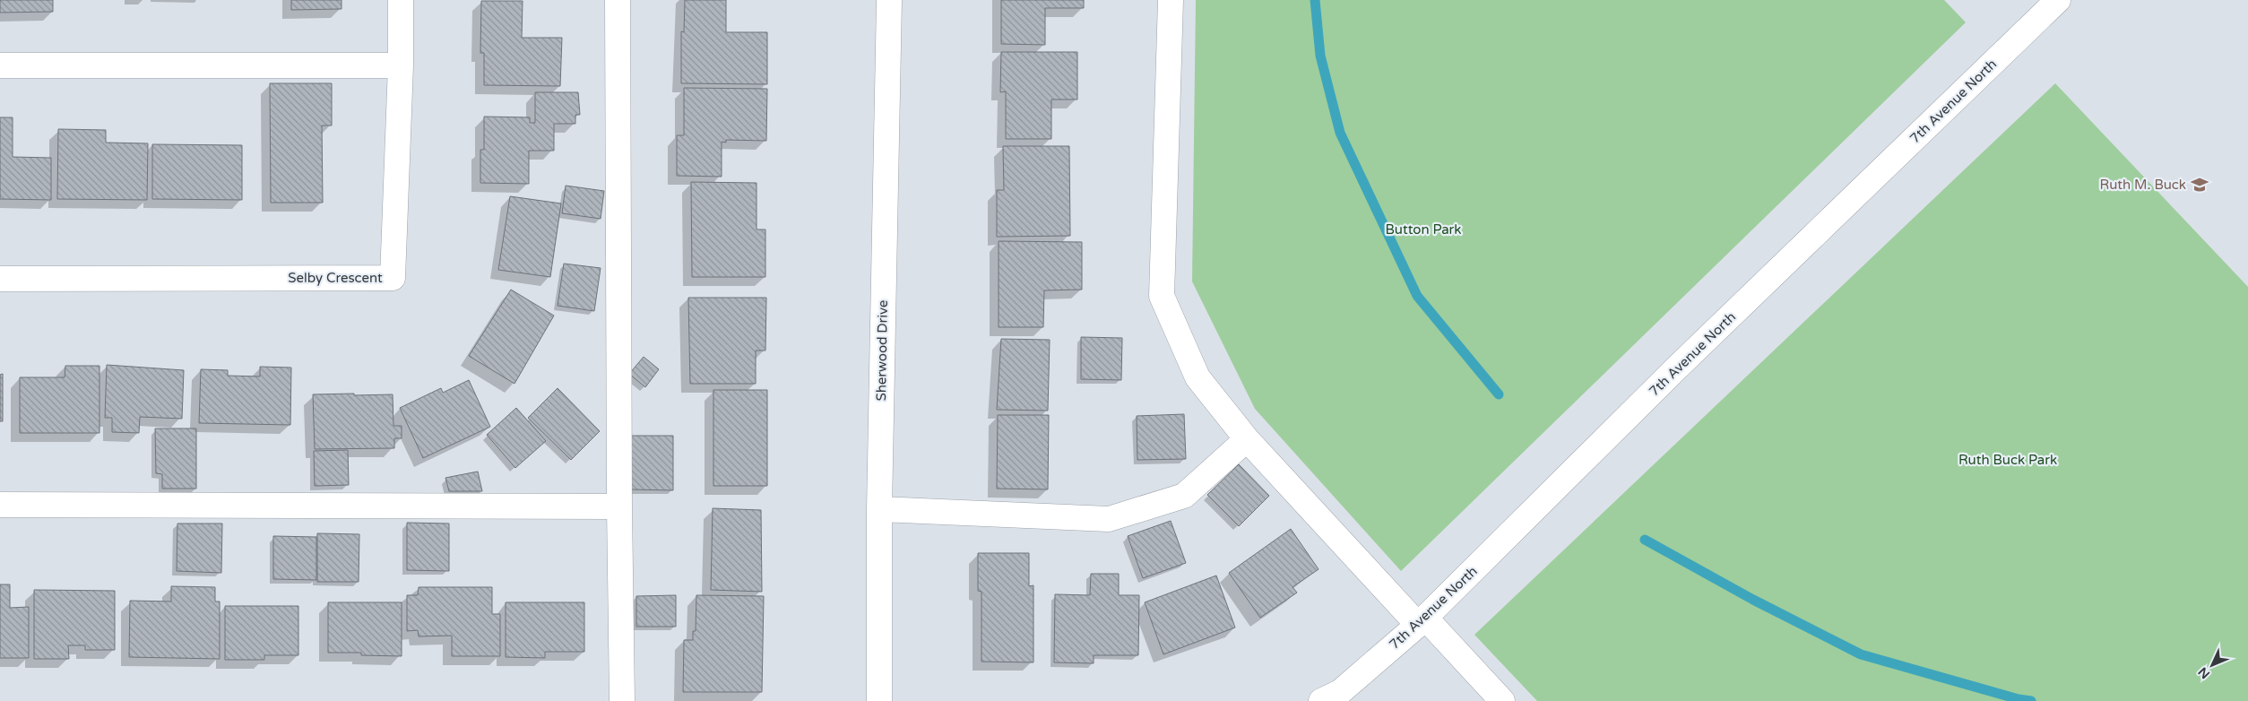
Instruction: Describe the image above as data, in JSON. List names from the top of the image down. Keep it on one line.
{"streets":{"street":["7th Avenue North","Selby Crescent","Sherwood Drive"]},"parks":["Button Park","Ruth Buck Park"],"places":{"school or university":["Ruth M. Buck"]},"north":"bottom left"}
